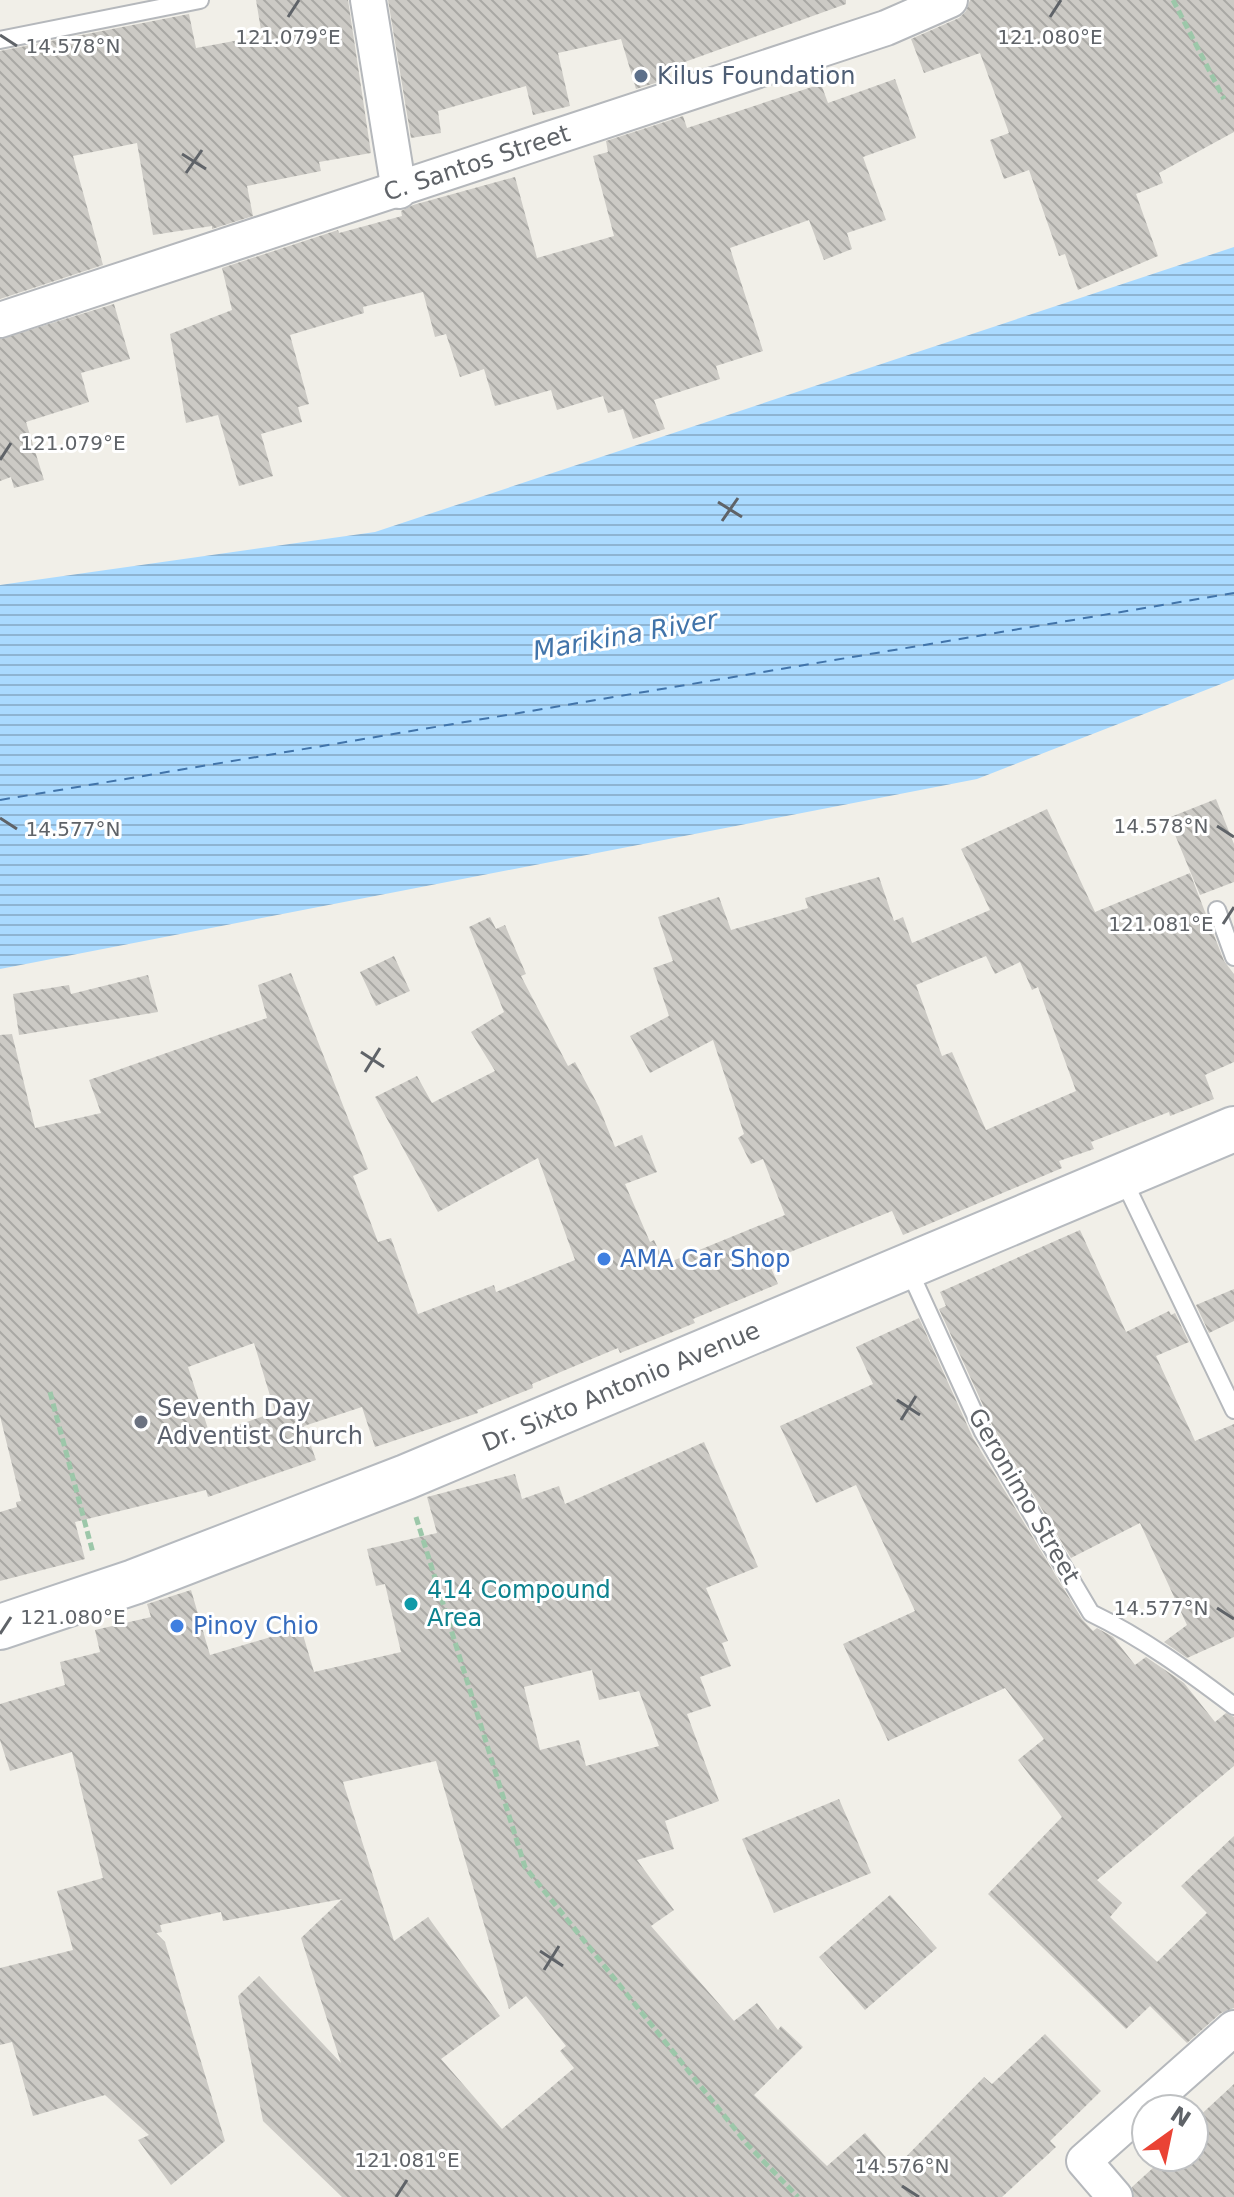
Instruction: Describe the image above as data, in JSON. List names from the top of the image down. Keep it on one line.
{"streets":{"main road":["Dr. Sixto Antonio Avenue"],"street":["C. Santos Street"],"lane":["Geronimo Street"]},"crossings":[["Dr. Sixto Antonio Avenue","Geronimo Street"]],"water":["Marikina River"],"places":["Kilus Foundation","AMA Car Shop","Seventh Day Adventist Church","414 Compound Area","Pinoy Chio"],"north":"top right","coordinates":["121.079°E","121.080°E","14.578°N","14.577°N","121.081°E","14.576°N"]}
